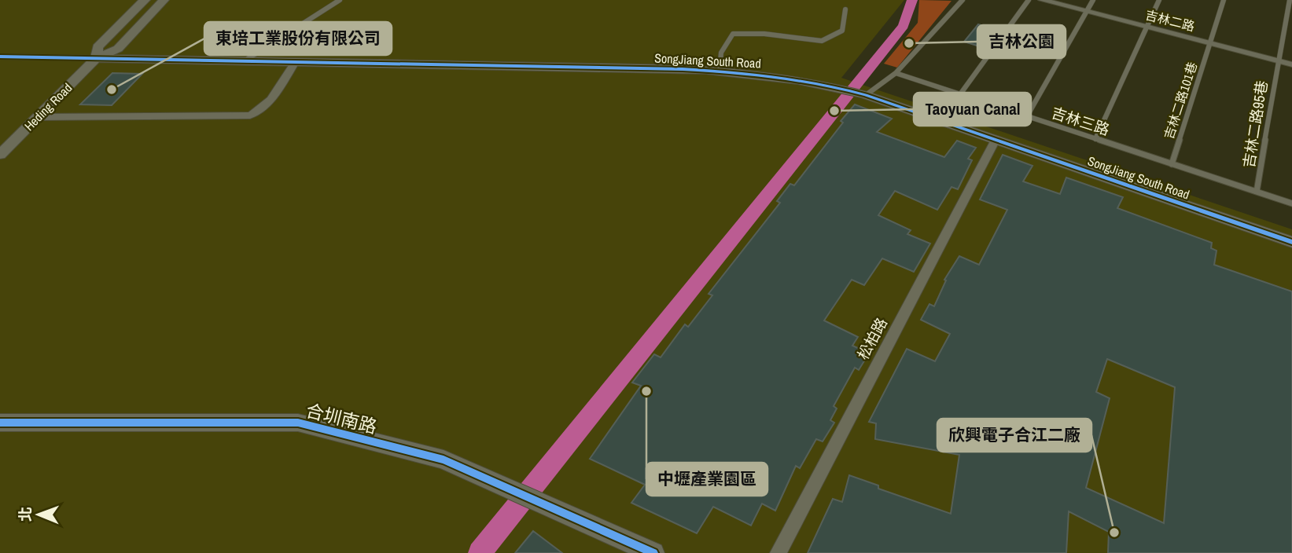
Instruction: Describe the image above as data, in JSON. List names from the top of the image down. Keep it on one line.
{"streets":{"street":["吉林二路","SongJiang South Road","Heding Road","松柏路","合圳南路"],"lane":["吉林二路101巷","吉林三路","吉林二路95巷"]},"crossings":[["吉林二路","吉林二路101巷"],["吉林二路","吉林二路95巷"],["SongJiang South Road","Heding Road"],["SongJiang South Road","松柏路"],["吉林二路101巷","吉林三路"],["吉林三路","吉林二路95巷"]],"places":["吉林公園","東培工業股份有限公司","Taoyuan Canal","中壢產業園區","欣興電子合江二廠"],"north":"left"}
